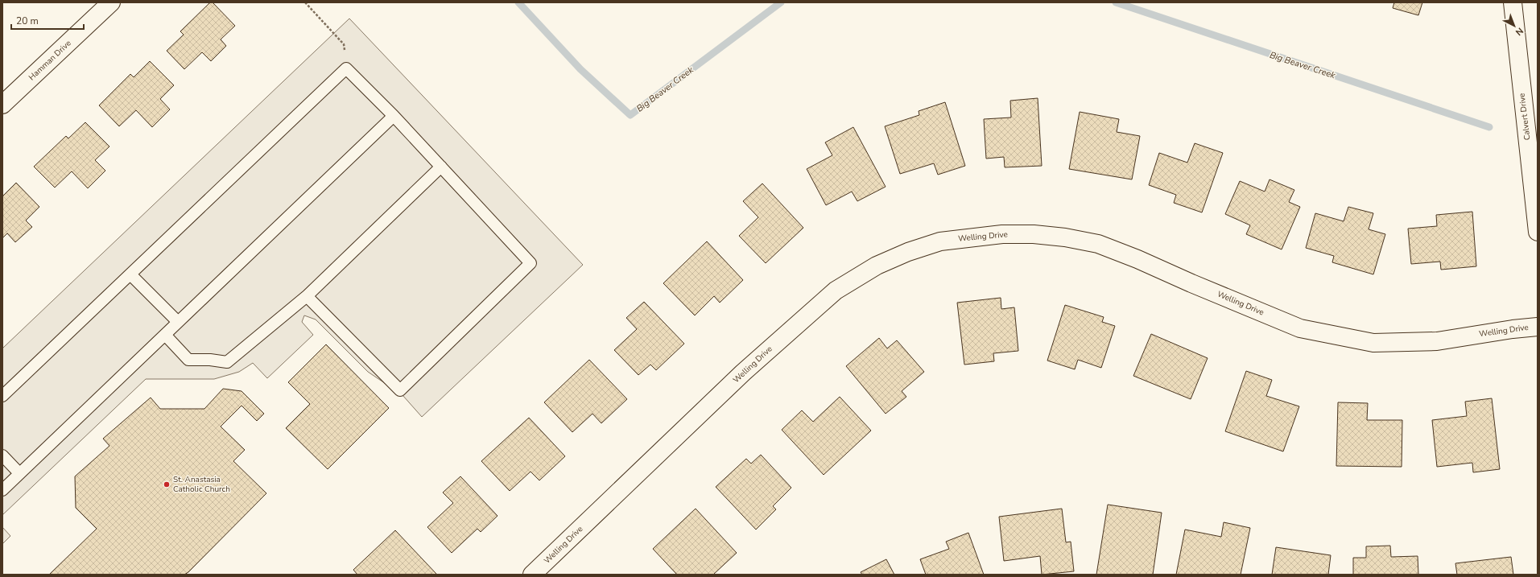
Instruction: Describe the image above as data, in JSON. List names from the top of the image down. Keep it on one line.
{"streets":{"street":["Hamman Drive","Calvert Drive","Welling Drive"]},"water":["Big Beaver Creek"],"places":["St. Anastasia Catholic Church"],"scale_bar":"20 m","north":"bottom right"}
